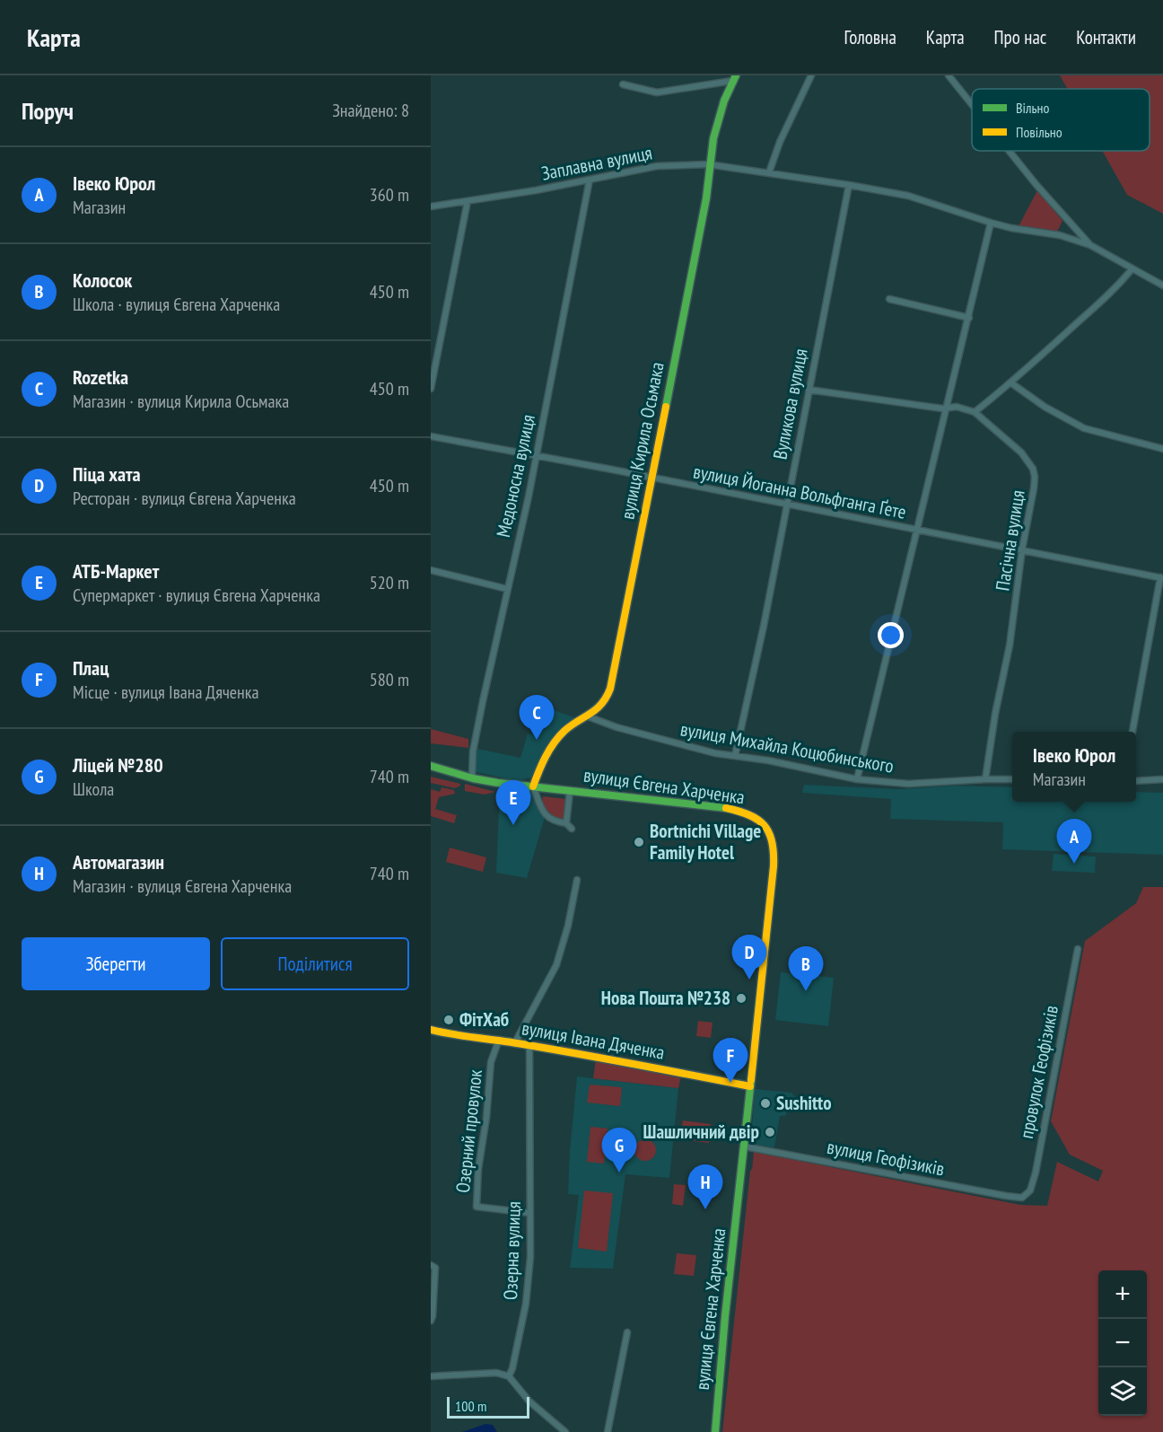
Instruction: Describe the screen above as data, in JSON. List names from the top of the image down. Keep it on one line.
{"streets":{"street":["Заплавна вулиця","Вуликова вулиця","вулиця Кирила Осьмака","Медоносна вулиця","вулиця Йоганна Вольфганга Ґете","Пасічна вулиця","вулиця Михайла Коцюбинського","вулиця Євгена Харченка","вулиця Івана Дяченка","провулок Геофізиків","Озерний провулок","вулиця Геофізиків","Озерна вулиця"]},"crossings":[["Заплавна вулиця","Вуликова вулиця"],["Заплавна вулиця","вулиця Кирила Осьмака"],["Заплавна вулиця","Медоносна вулиця"],["Вуликова вулиця","вулиця Йоганна Вольфганга Ґете"],["Вуликова вулиця","вулиця Михайла Коцюбинського"],["вулиця Кирила Осьмака","вулиця Йоганна Вольфганга Ґете"],["вулиця Кирила Осьмака","вулиця Михайла Коцюбинського"],["вулиця Кирила Осьмака","вулиця Євгена Харченка"],["Медоносна вулиця","вулиця Йоганна Вольфганга Ґете"],["Медоносна вулиця","вулиця Євгена Харченка"],["вулиця Йоганна Вольфганга Ґете","Пасічна вулиця"],["Пасічна вулиця","вулиця Михайла Коцюбинського"],["вулиця Євгена Харченка","вулиця Івана Дяченка"],["вулиця Євгена Харченка","вулиця Геофізиків"],["вулиця Івана Дяченка","Озерний провулок"],["вулиця Івана Дяченка","Озерна вулиця"],["провулок Геофізиків","вулиця Геофізиків"],["Озерний провулок","Озерна вулиця"]],"places":["Bortnichi Village Family Hotel","Нова Пошта №238","ФітХаб","Sushitto","Шашличний двір"],"legend":["Вільно","Повільно"],"scale_bar":"100 m","page":{"header":"Карта","nav":["Головна","Карта","Про нас","Контакти"],"heading":["Поруч","Знайдено: 8"],"list":[{"mark":"A","name":"Івеко Юрол","note":"Магазин","value":"360 m"},{"mark":"B","name":"Колосок","note":"Школа · вулиця Євгена Харченка","value":"450 m"},{"mark":"C","name":"Rozetka","note":"Магазин · вулиця Кирила Осьмака","value":"450 m"},{"mark":"D","name":"Піца хата","note":"Ресторан · вулиця Євгена Харченка","value":"450 m"},{"mark":"E","name":"АТБ-Маркет","note":"Супермаркет · вулиця Євгена Харченка","value":"520 m"},{"mark":"F","name":"Плац","note":"Місце · вулиця Івана Дяченка","value":"580 m"},{"mark":"G","name":"Ліцей №280","note":"Школа","value":"740 m"},{"mark":"H","name":"Автомагазин","note":"Магазин · вулиця Євгена Харченка","value":"740 m"}],"pins":["C","E","A","D","B","F","G","H"],"popup":["Івеко Юрол","Магазин"],"buttons":["Зберегти","Поділитися"],"map_buttons":["+","−"],"scale":"100 m"}}
